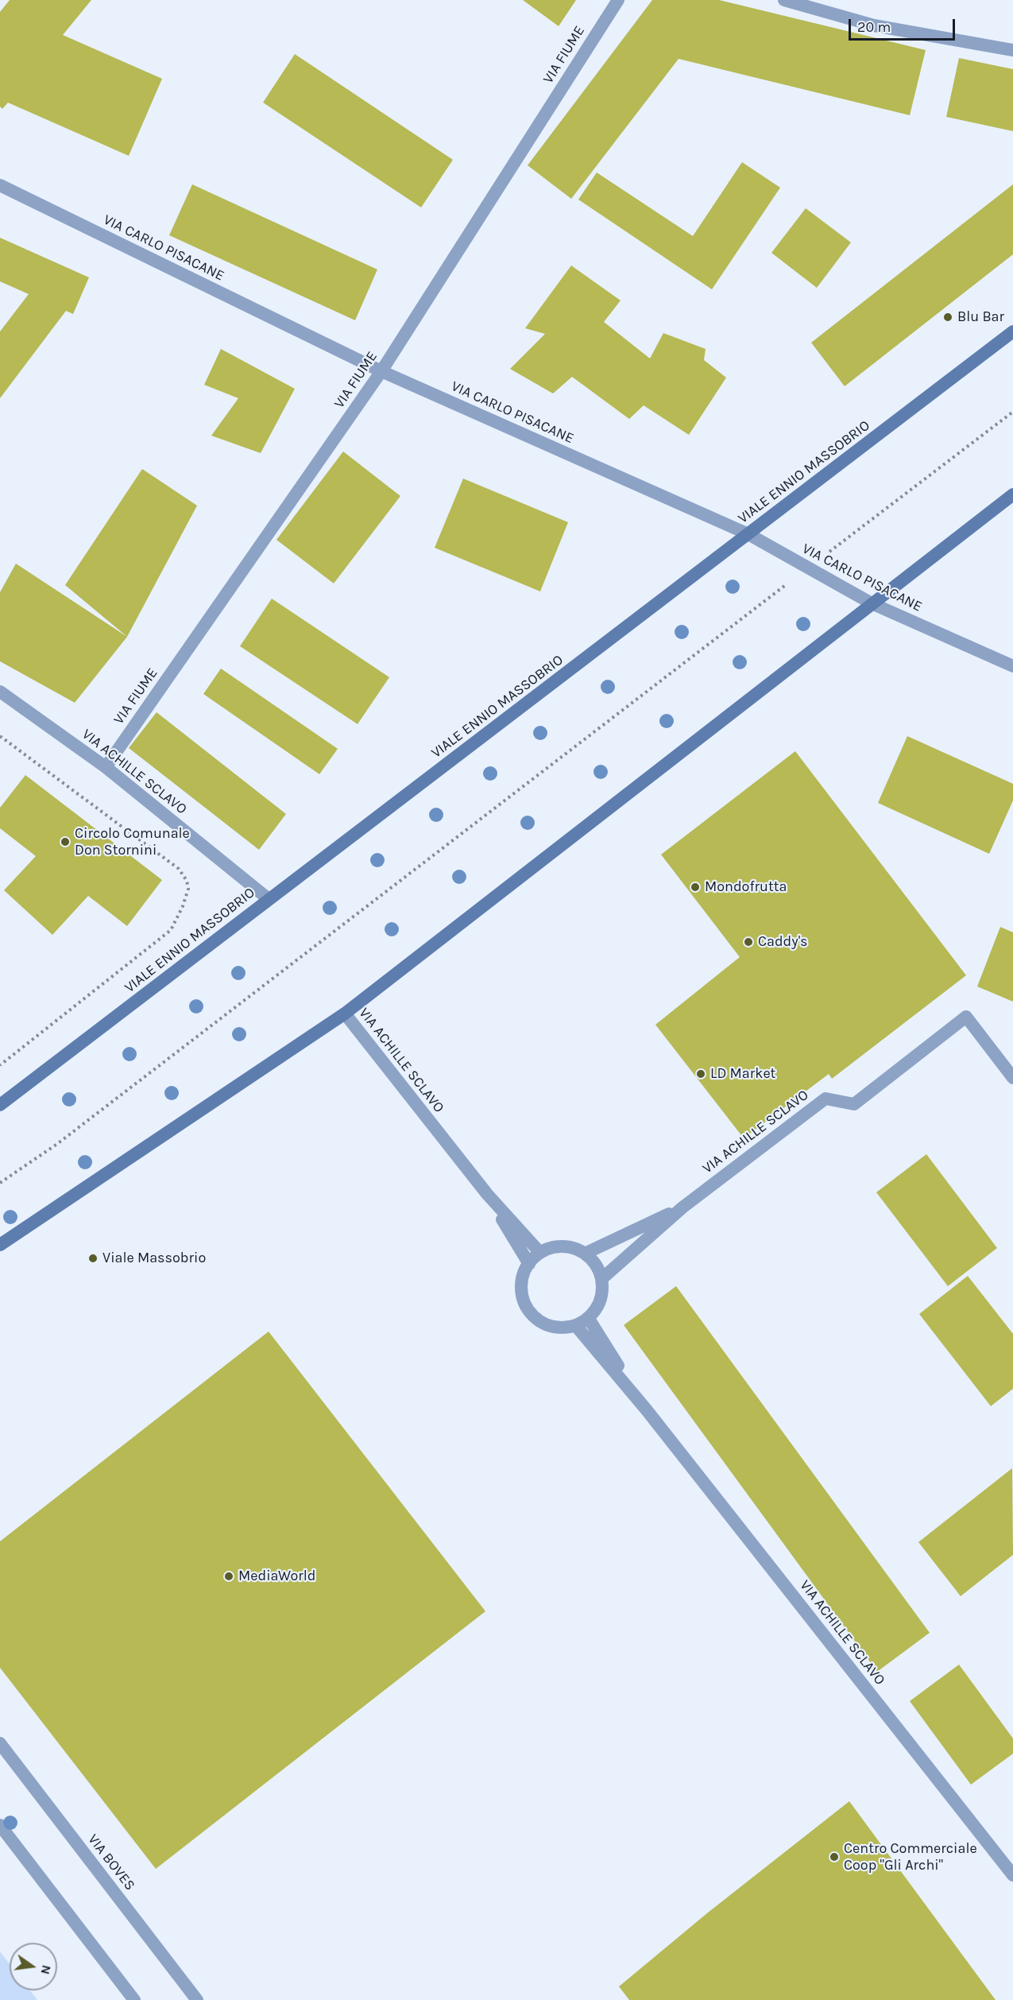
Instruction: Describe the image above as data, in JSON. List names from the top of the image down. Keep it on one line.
{"streets":{"main road":["VIALE ENNIO MASSOBRIO"],"street":["VIA FIUME","VIA CARLO PISACANE","VIA ACHILLE SCLAVO","VIA BOVES"]},"crossings":[["VIA FIUME","VIA CARLO PISACANE"],["VIA FIUME","VIA ACHILLE SCLAVO"],["VIA CARLO PISACANE","VIALE ENNIO MASSOBRIO"],["VIALE ENNIO MASSOBRIO","VIA ACHILLE SCLAVO"]],"places":["Blu Bar","Circolo Comunale Don Stornini","Mondofrutta","Caddy's","LD Market","Viale Massobrio","MediaWorld","Centro Commerciale Coop \"Gli Archi\""],"scale_bar":"20 m","north":"right"}
